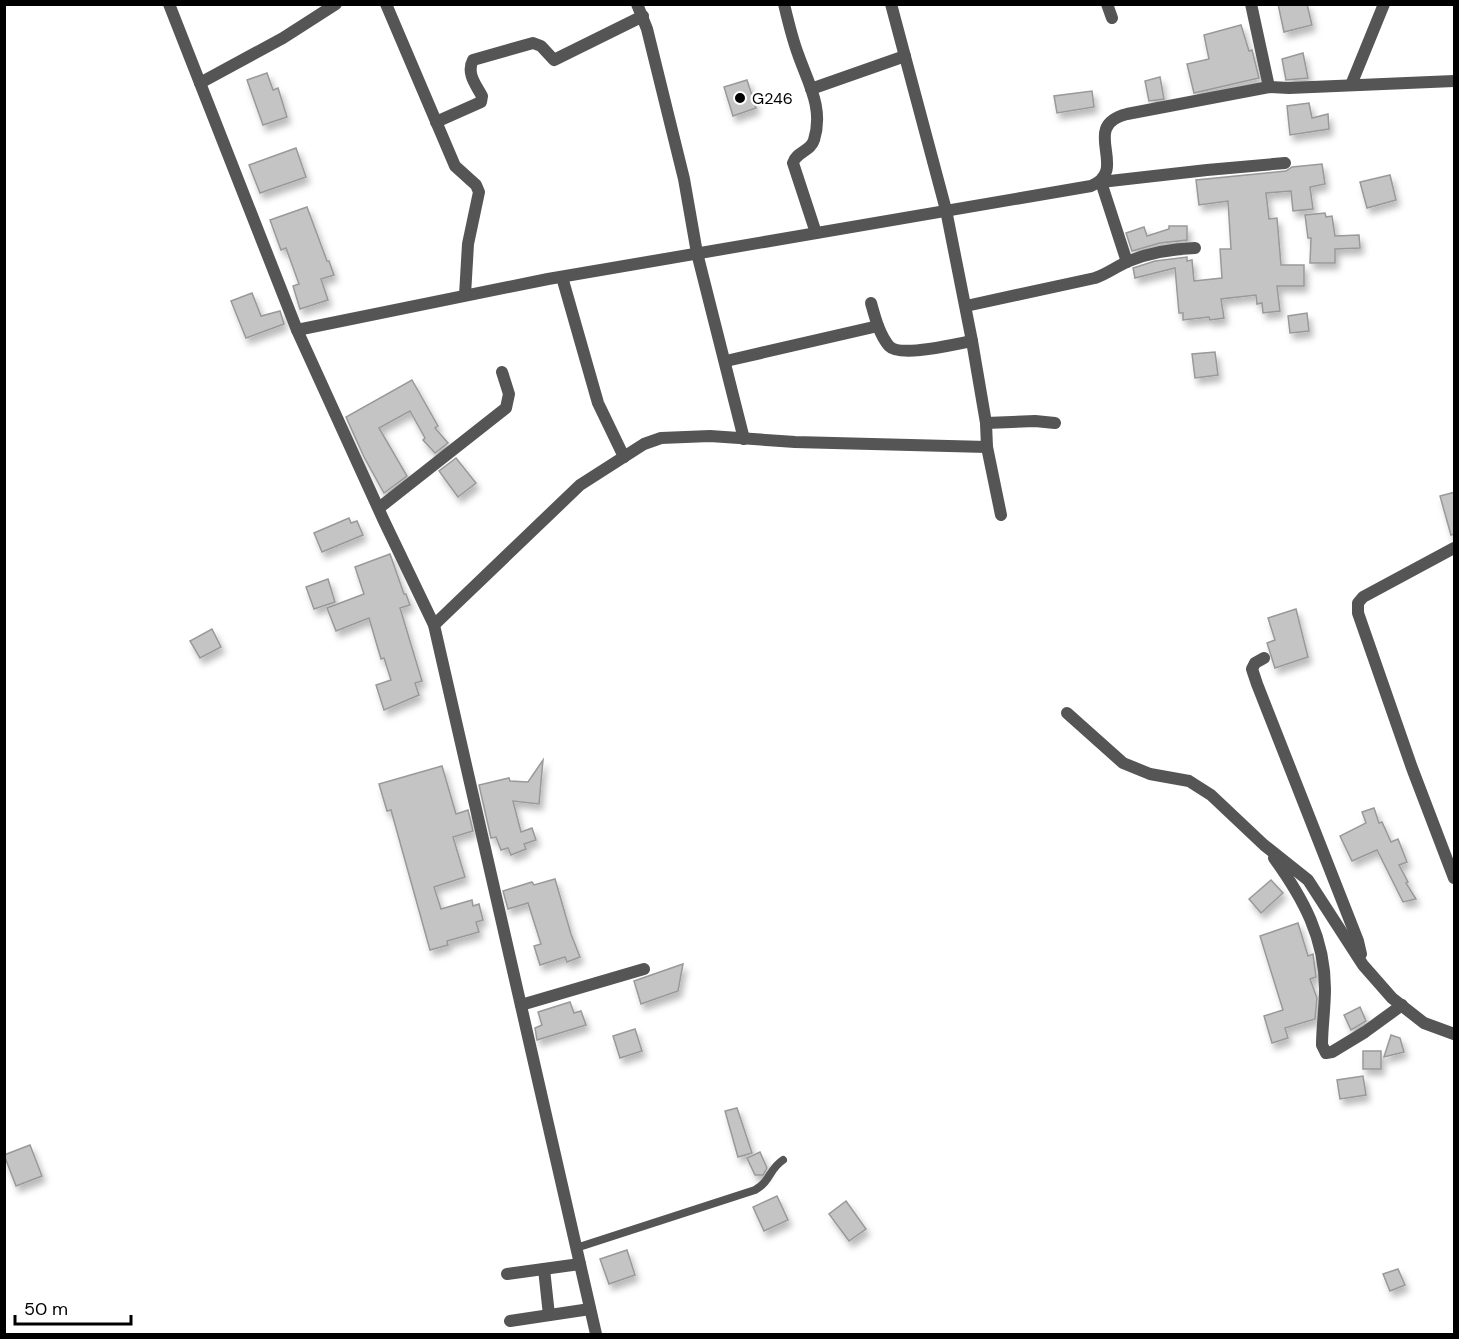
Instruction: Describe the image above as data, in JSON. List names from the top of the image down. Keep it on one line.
{"places":["G246"],"scale_bar":"50 m"}
